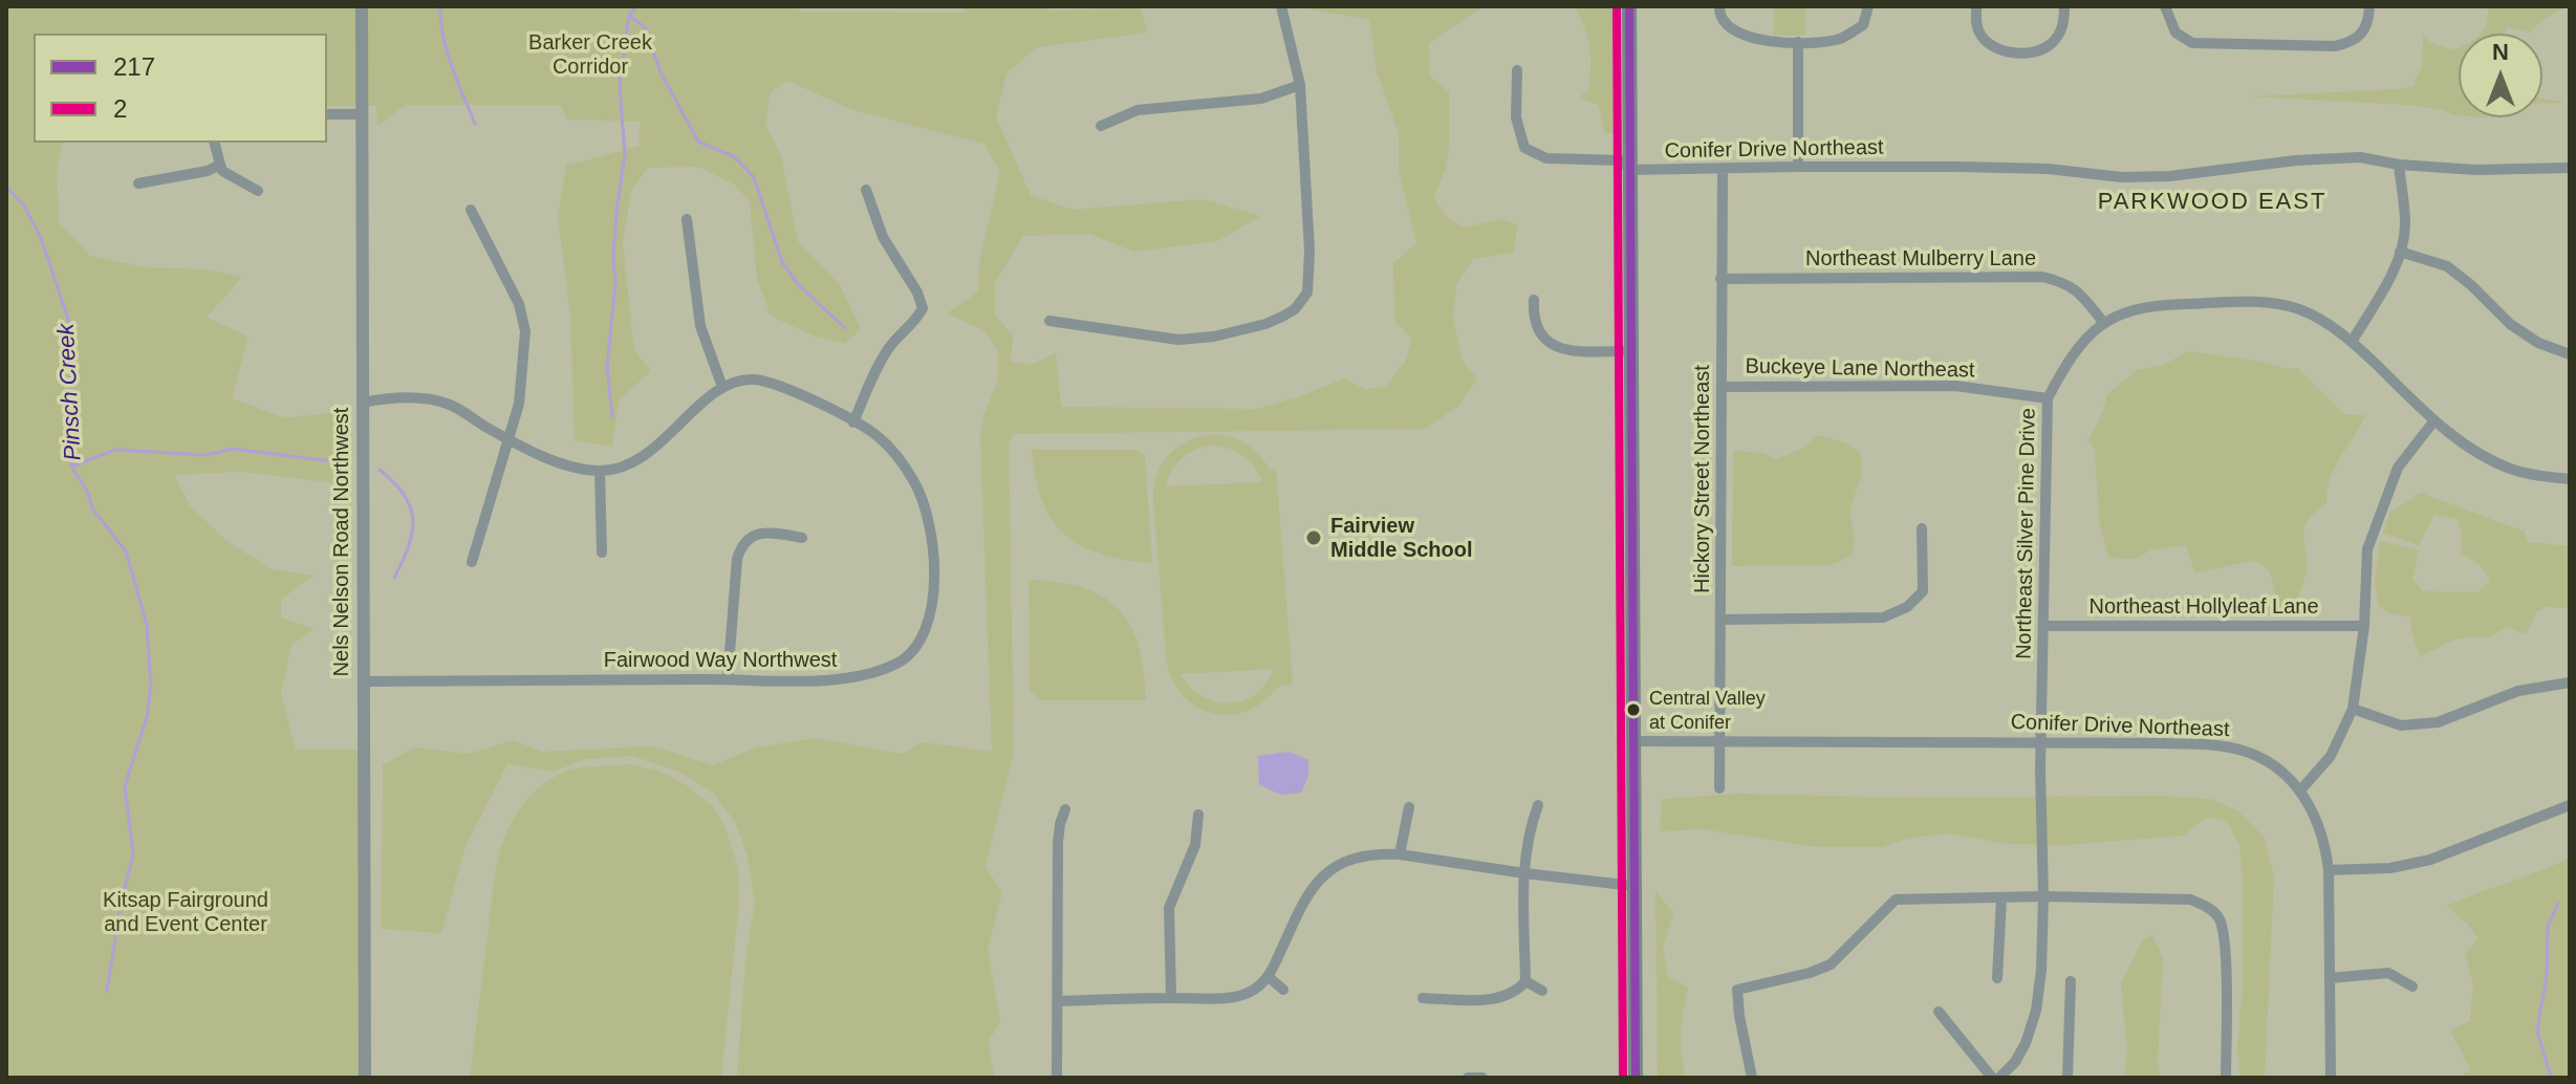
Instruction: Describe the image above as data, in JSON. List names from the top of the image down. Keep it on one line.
{"streets":{"street":["Conifer Drive Northeast","Northeast Mulberry Lane","Buckeye Lane Northeast","Hickory Street Northeast","Northeast Silver Pine Drive","Nels Nelson Road Northwest","Northeast Hollyleaf Lane","Fairwood Way Northwest"]},"crossings":[["Conifer Drive Northeast","Hickory Street Northeast"],["Conifer Drive Northeast","Northeast Silver Pine Drive"],["Northeast Mulberry Lane","Hickory Street Northeast"],["Northeast Mulberry Lane","Northeast Silver Pine Drive"],["Buckeye Lane Northeast","Hickory Street Northeast"],["Buckeye Lane Northeast","Northeast Silver Pine Drive"],["Northeast Silver Pine Drive","Northeast Hollyleaf Lane"],["Nels Nelson Road Northwest","Fairwood Way Northwest"]],"districts":["PARKWOOD EAST"],"water":["Pinsch Creek"],"parks":["Barker Creek Corridor","Kitsap Fairground and Event Center"],"places":["Fairview Middle School","Central Valley at Conifer"],"lines":["transit line 217","transit line 2"],"legend":["217","2"],"north":"top"}
